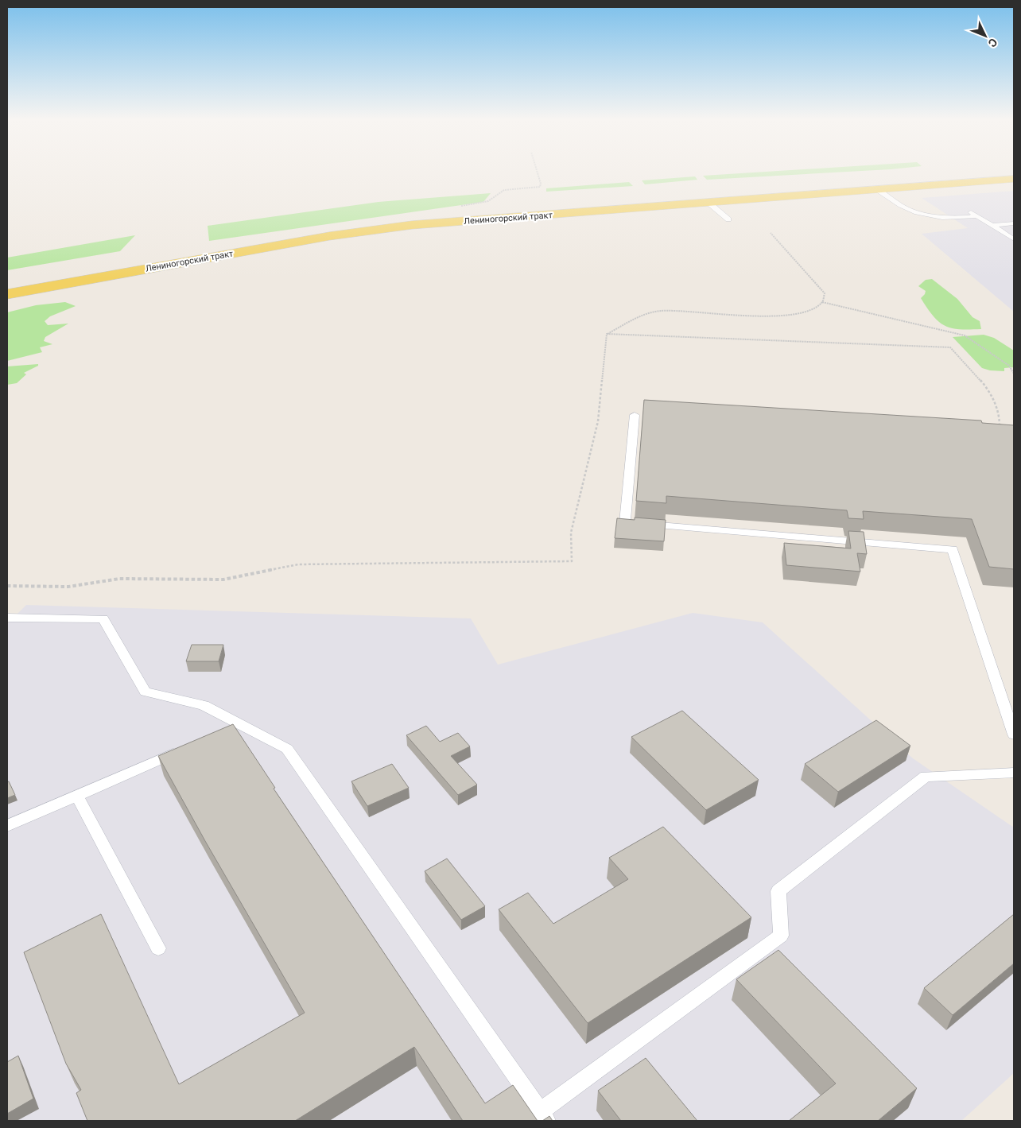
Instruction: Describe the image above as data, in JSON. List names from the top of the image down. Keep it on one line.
{"streets":{"main road":["Лениногорский тракт"]},"north":"bottom right"}
